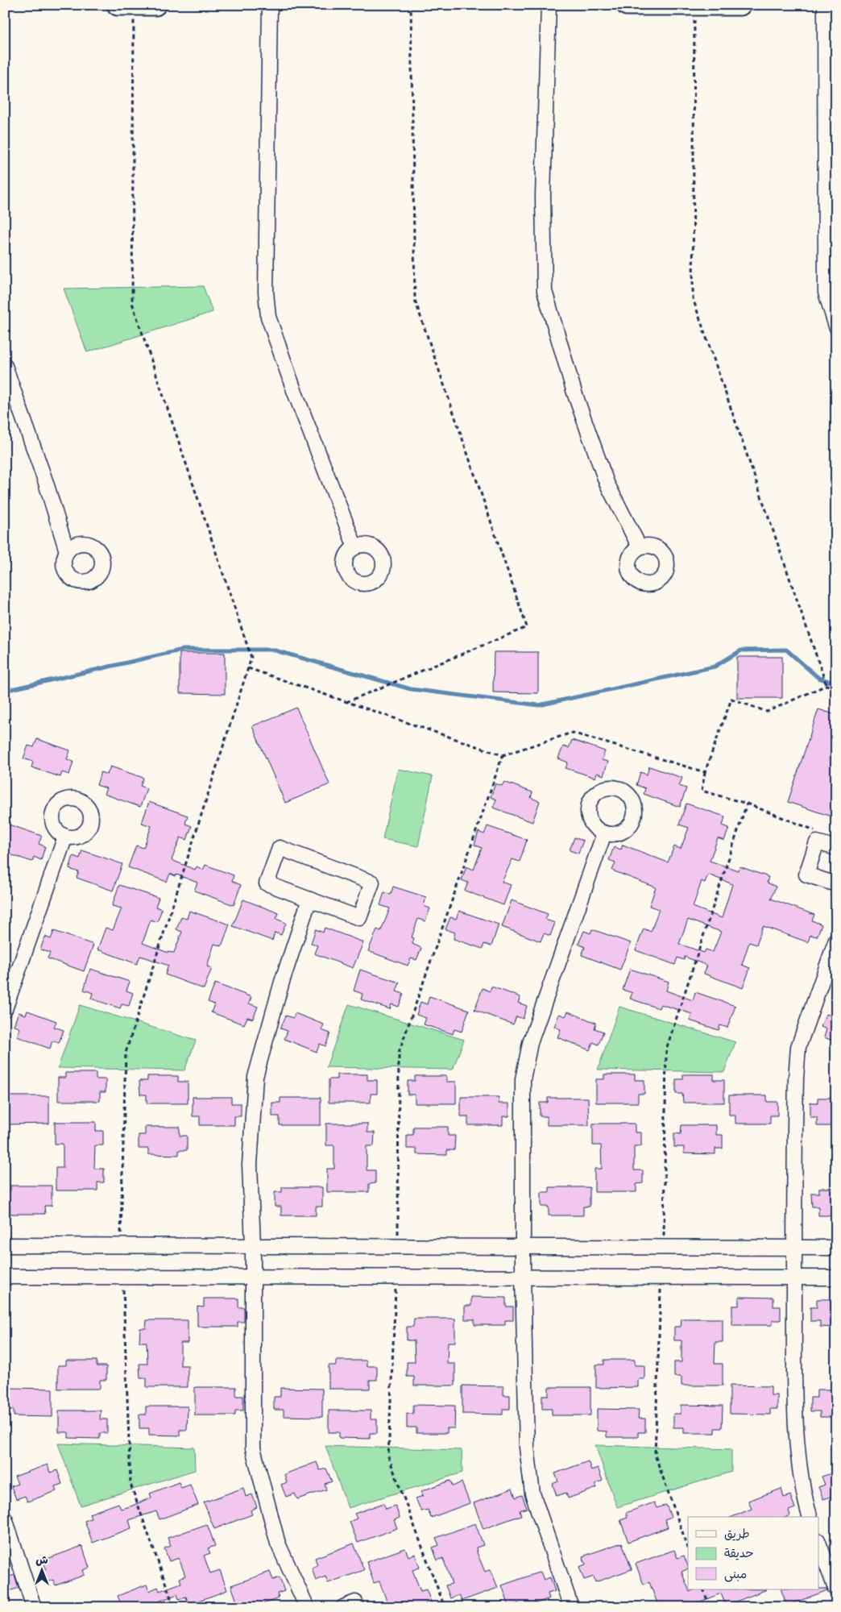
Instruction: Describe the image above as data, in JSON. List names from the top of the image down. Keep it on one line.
{"legend":["طريق","حديقة","مبنى"],"north":"top"}
